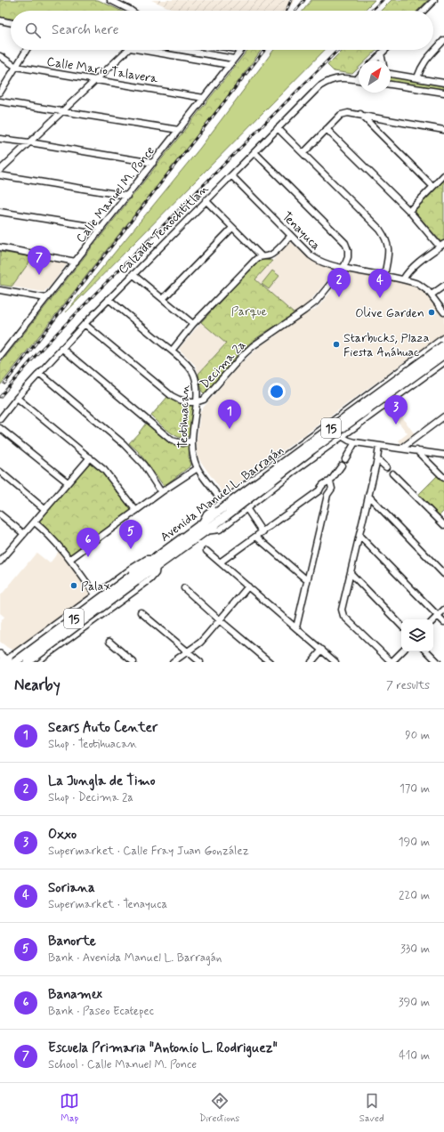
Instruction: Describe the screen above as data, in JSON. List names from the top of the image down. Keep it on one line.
{"streets":{"highway":["15","Avenida Manuel L. Barragán"],"street":["Calle Mario Talavera","Calle Manuel M. Ponce","Calzada Tenochtitlan","Tenayuca","Decima 2a","Teotihuacan"]},"crossings":[["Calle Mario Talavera","Calle Manuel M. Ponce"],["Calzada Tenochtitlan","Tenayuca"],["Calzada Tenochtitlan","Teotihuacan"],["Tenayuca","Decima 2a"],["Decima 2a","Teotihuacan"]],"parks":["Parque"],"places":["Olive Garden","Starbucks, Plaza Fiesta Anáhuac","Palax"],"north":"top right","page":{"search":"Search here","pins":["7","2","4","3","1","5","6"],"heading":["Nearby","7 results"],"list":[{"mark":"1","name":"Sears Auto Center","note":"Shop · Teotihuacan","value":"90 m"},{"mark":"2","name":"La Jungla de Timo","note":"Shop · Decima 2a","value":"170 m"},{"mark":"3","name":"Oxxo","note":"Supermarket · Calle Fray Juan González","value":"190 m"},{"mark":"4","name":"Soriana","note":"Supermarket · Tenayuca","value":"220 m"},{"mark":"5","name":"Banorte","note":"Bank · Avenida Manuel L. Barragán","value":"330 m"},{"mark":"6","name":"Banamex","note":"Bank · Paseo Ecatepec","value":"390 m"},{"mark":"7","name":"Escuela Primaria \"Antonio L. Rodriguez\"","note":"School · Calle Manuel M. Ponce","value":"410 m"}],"nav":["Map","Directions","Saved"]}}
